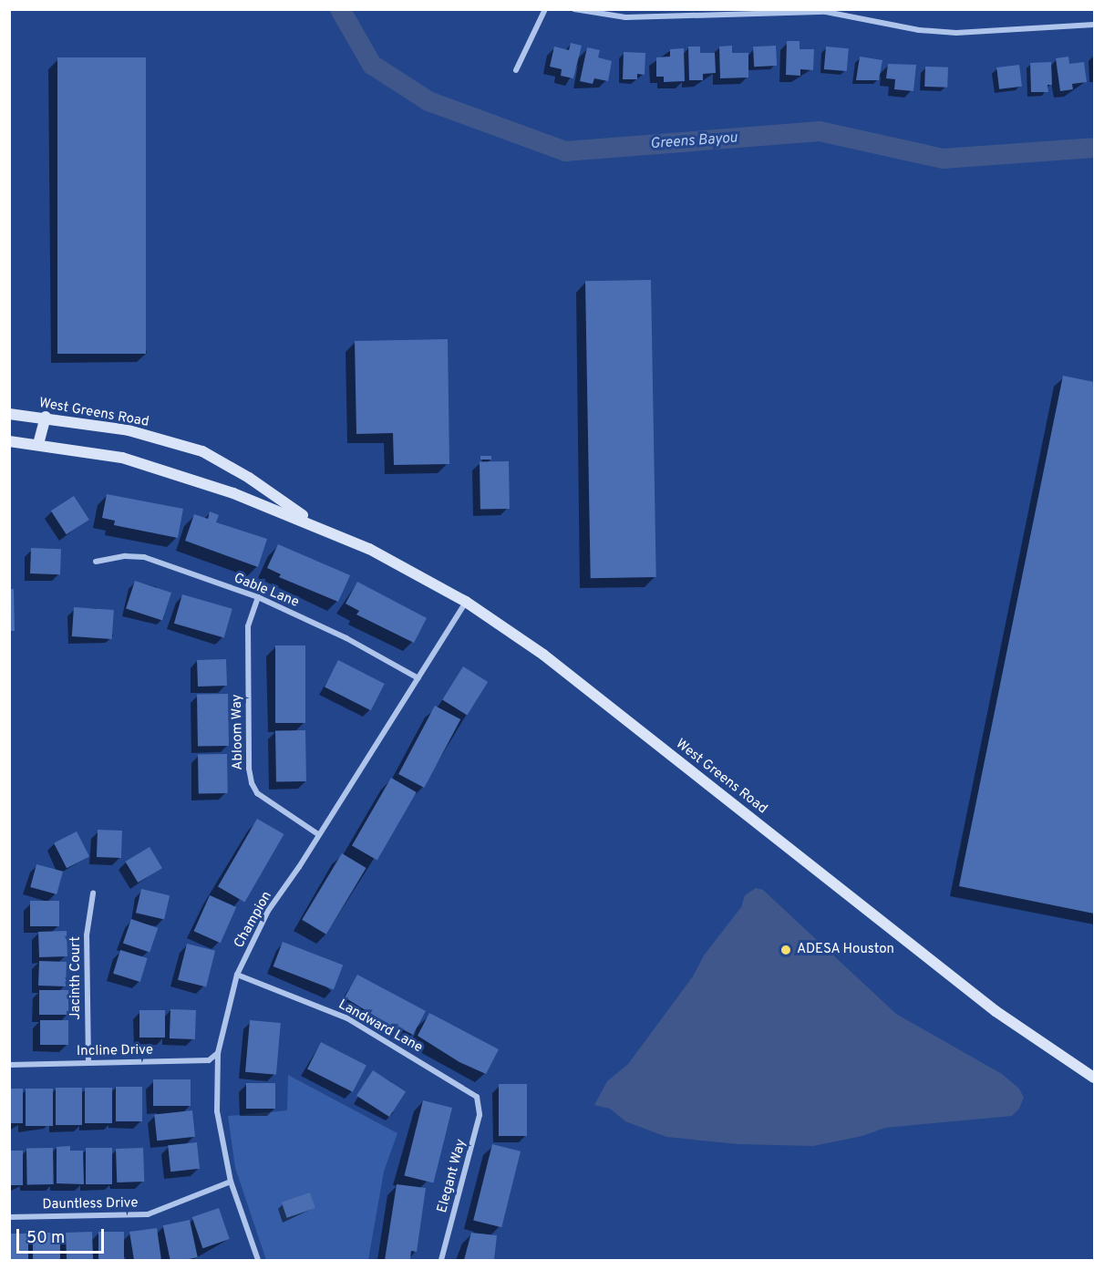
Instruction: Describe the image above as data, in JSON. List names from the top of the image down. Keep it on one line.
{"streets":{"main road":["West Greens Road"],"street":["Gable Lane","Abloom Way","Champion","Jacinth Court","Landward Lane","Incline Drive","Elegant Way","Dauntless Drive"]},"crossings":[["West Greens Road","Champion"],["Gable Lane","Abloom Way"],["Gable Lane","Champion"],["Abloom Way","Champion"],["Champion","Landward Lane"],["Champion","Incline Drive"],["Champion","Dauntless Drive"],["Jacinth Court","Incline Drive"],["Landward Lane","Elegant Way"]],"water":["Greens Bayou"],"places":["ADESA Houston"],"scale_bar":"50 m"}
